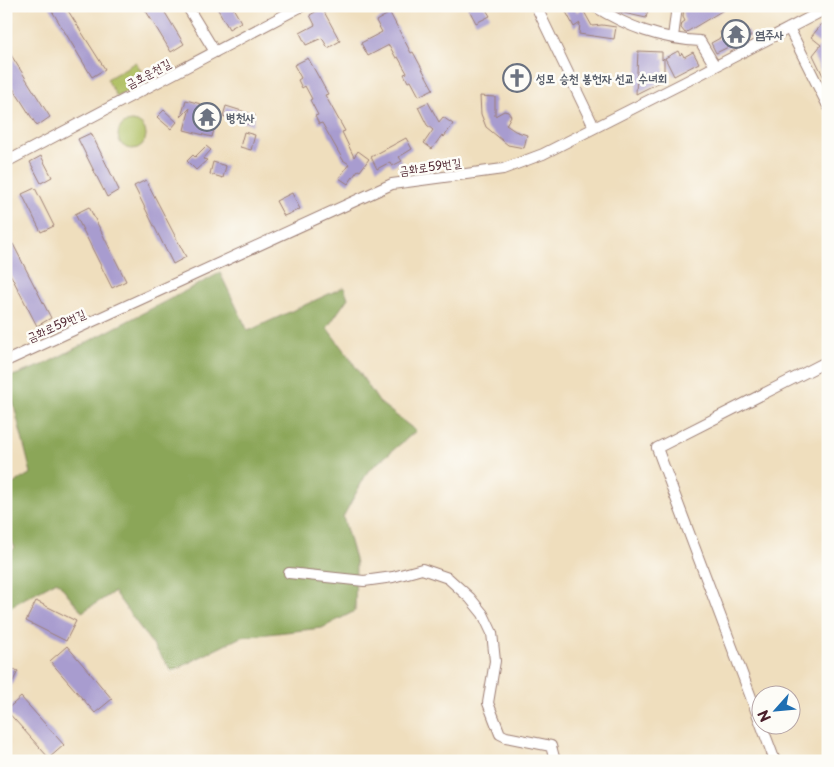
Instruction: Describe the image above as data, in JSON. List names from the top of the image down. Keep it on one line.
{"streets":{"street":["금호운천길","금화로59번길"]},"places":{"temple":["염주사","병천사"],"church":["성모 승천 봉헌자 선교 수녀회"]},"north":"bottom left"}
